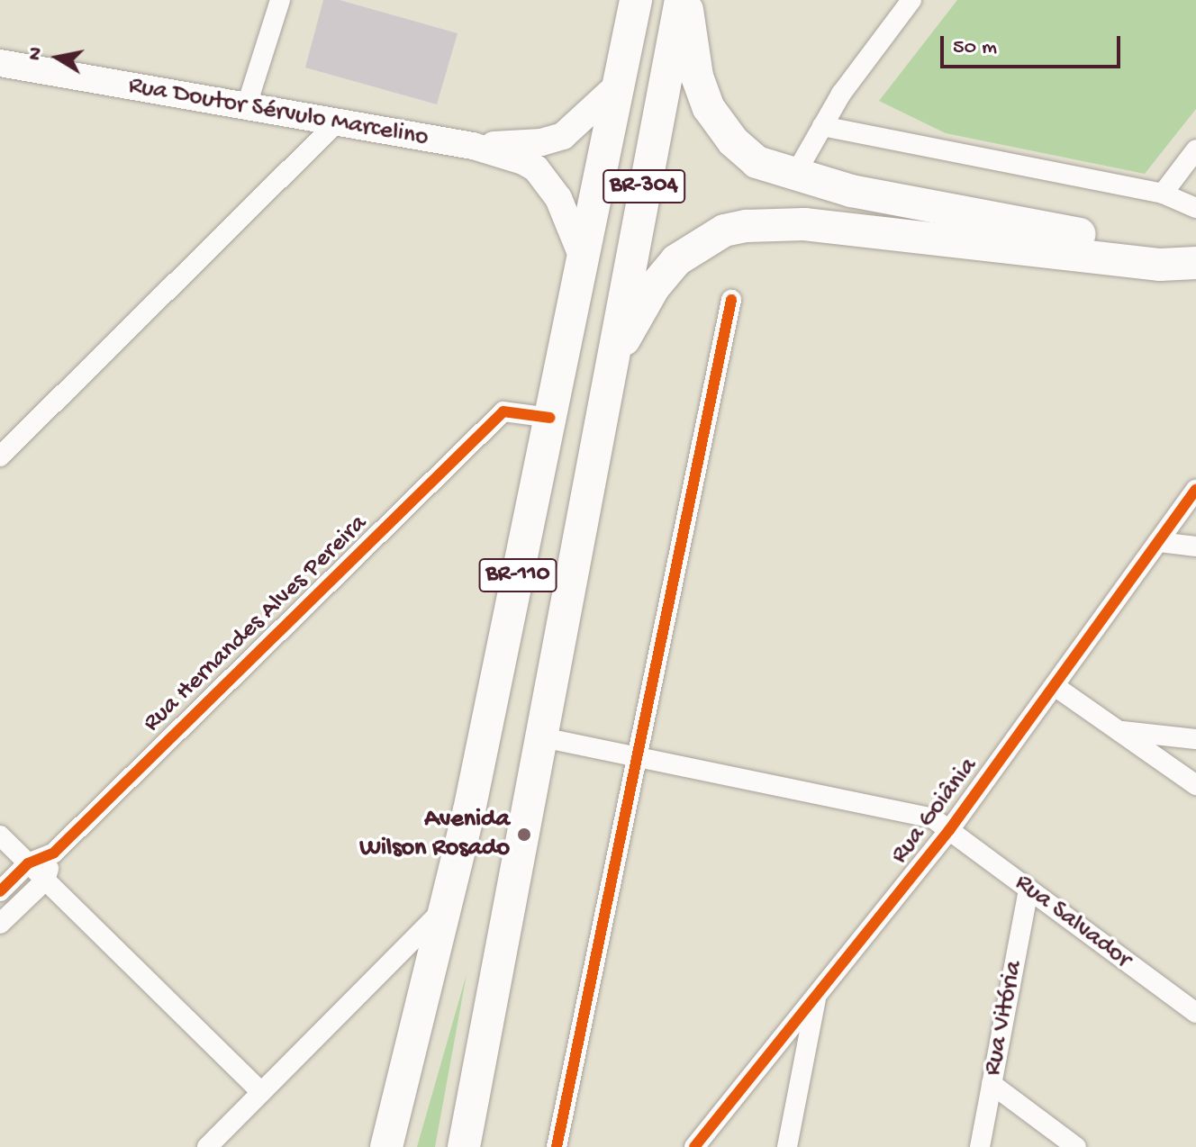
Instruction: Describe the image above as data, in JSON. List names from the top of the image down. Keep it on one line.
{"streets":{"highway":["BR-304","BR-110"],"main road":["Rua Doutor Sérvulo Marcelino"],"street":["Rua Hernandes Alves Pereira","Rua Goiânia","Rua Salvador","Rua Vitória"]},"crossings":[["Rua Doutor Sérvulo Marcelino","BR-110"],["BR-304","BR-110"],["BR-110","Rua Hernandes Alves Pereira"],["BR-110","Rua Salvador"],["Rua Goiânia","Rua Salvador"],["Rua Salvador","Rua Vitória"]],"places":["Avenida Wilson Rosado"],"scale_bar":"50 m","north":"left"}
